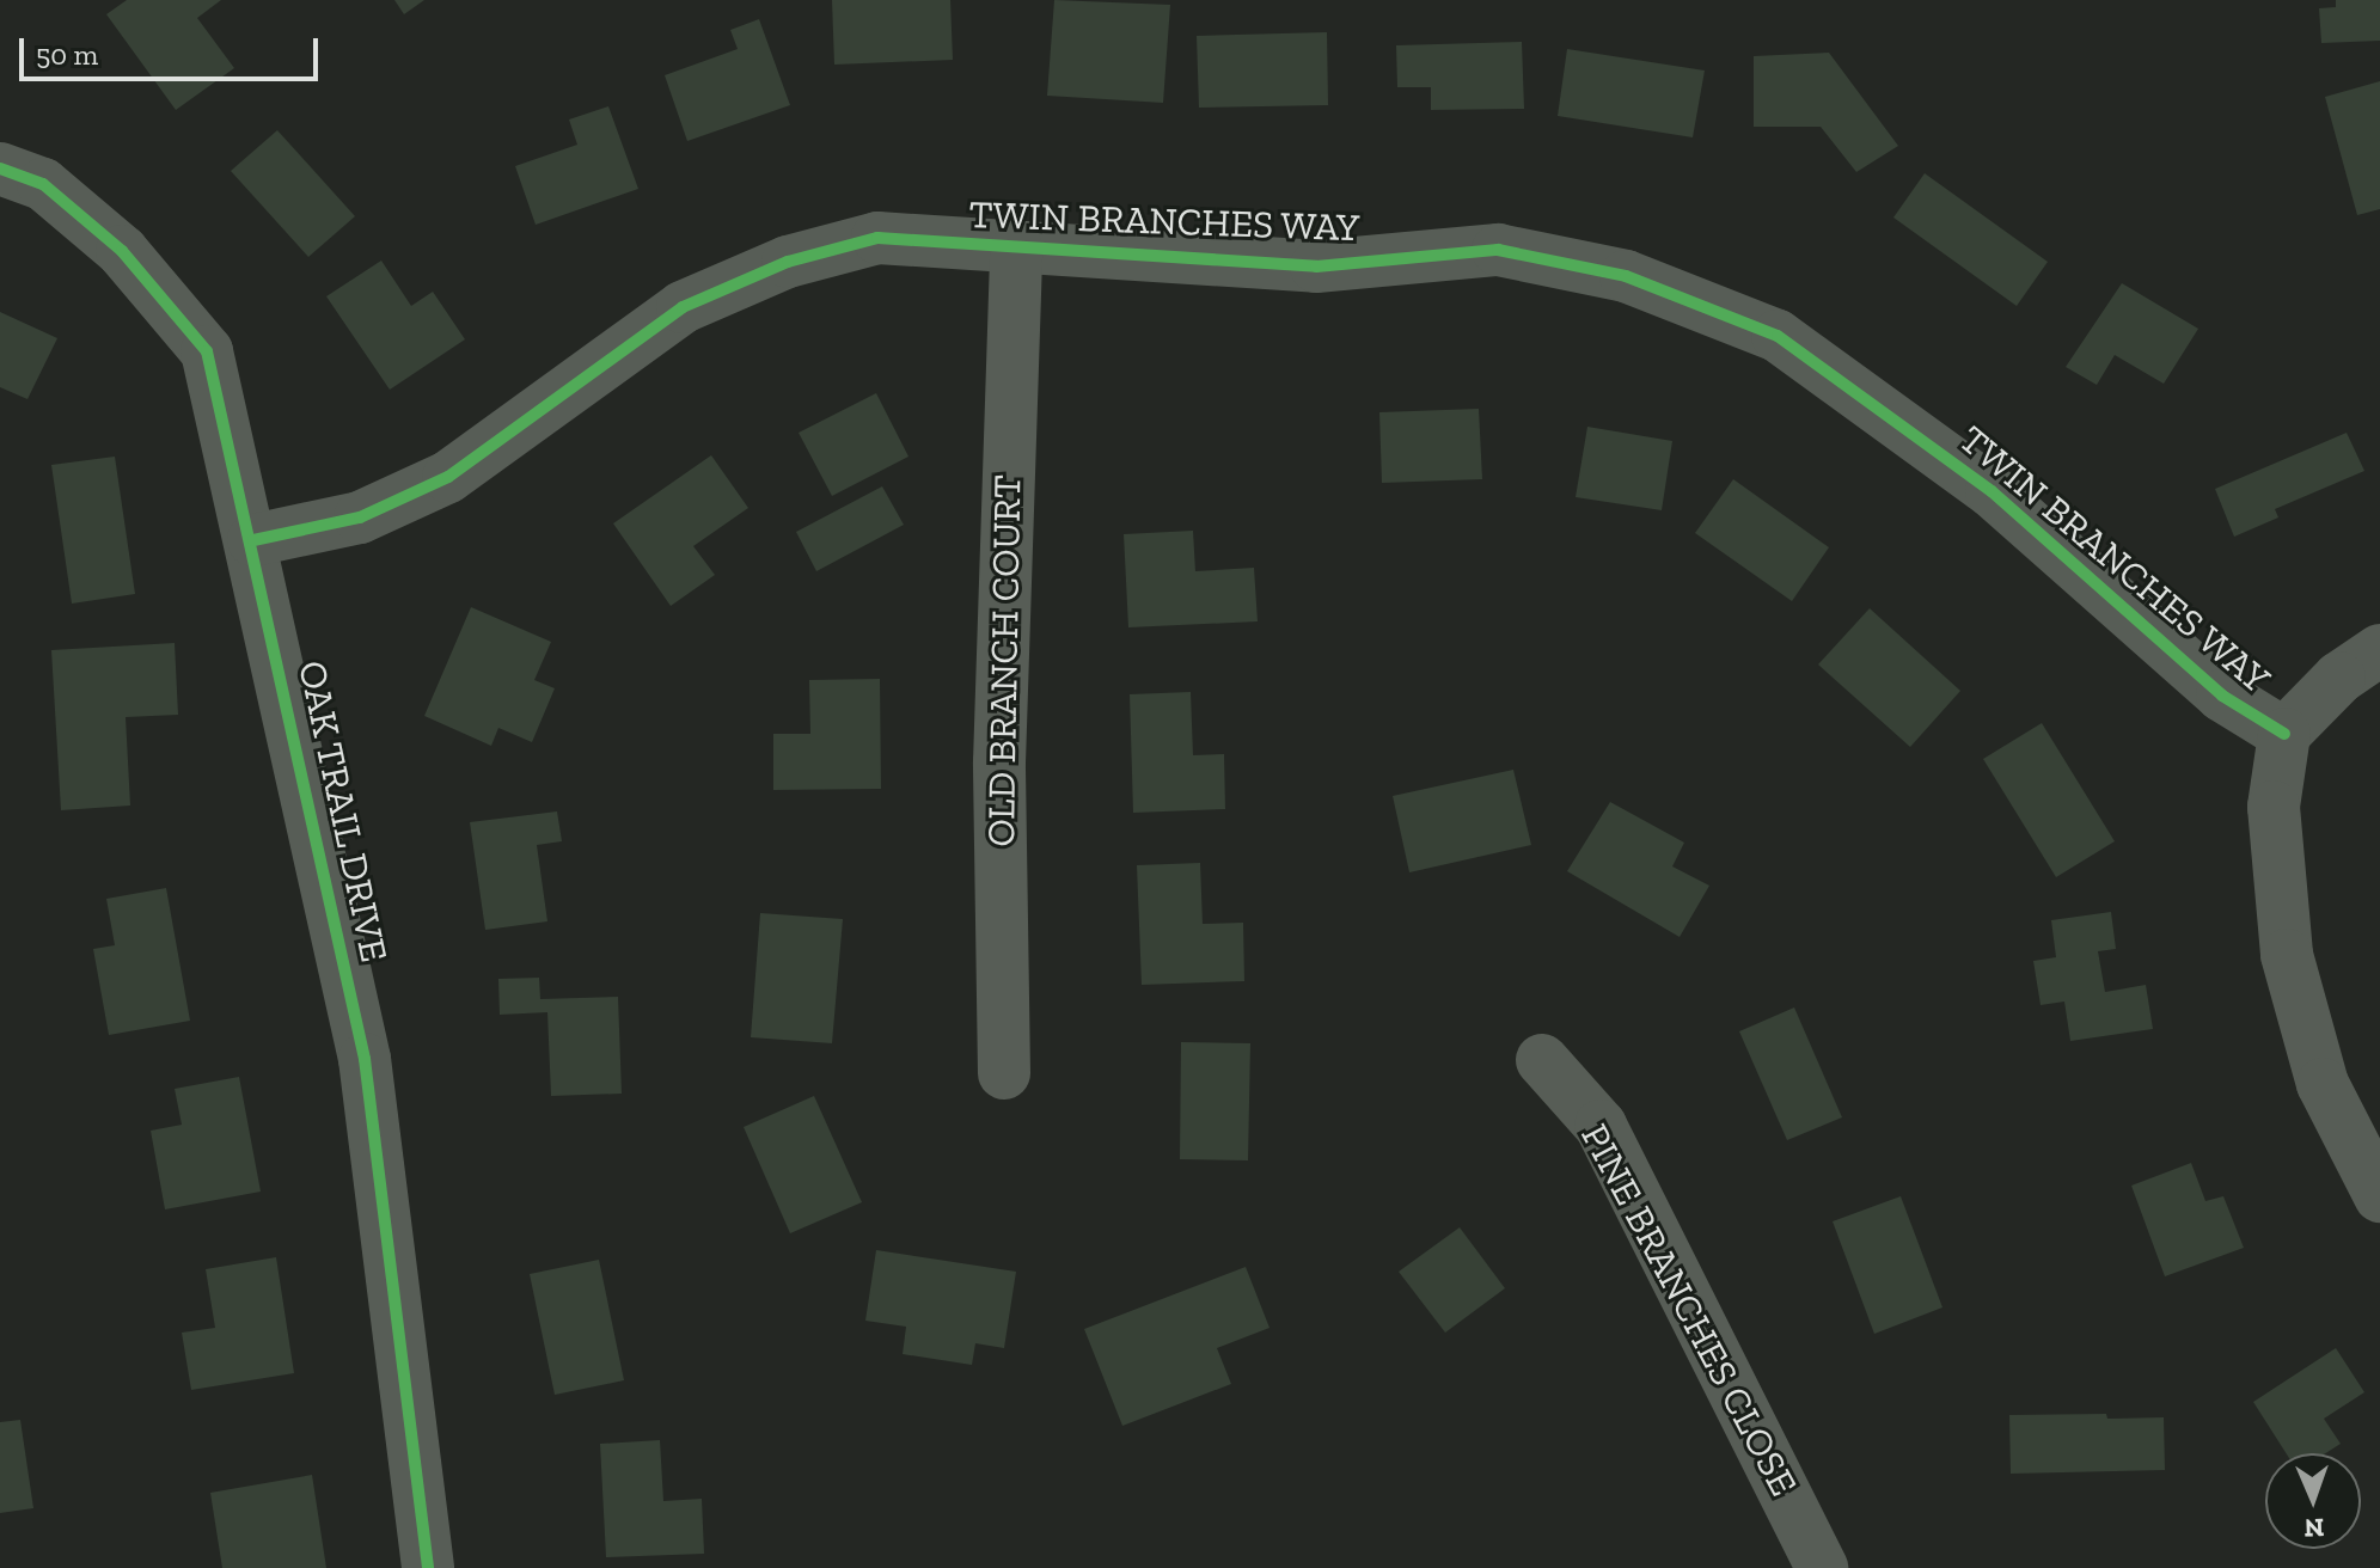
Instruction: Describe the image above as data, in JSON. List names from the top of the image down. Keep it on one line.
{"streets":{"street":["TWIN BRANCHES WAY","OLD BRANCH COURT","OAK TRAIL DRIVE","PINE BRANCHES CLOSE"]},"crossings":[["TWIN BRANCHES WAY","OLD BRANCH COURT"],["TWIN BRANCHES WAY","OAK TRAIL DRIVE"]],"scale_bar":"50 m","north":"bottom"}
